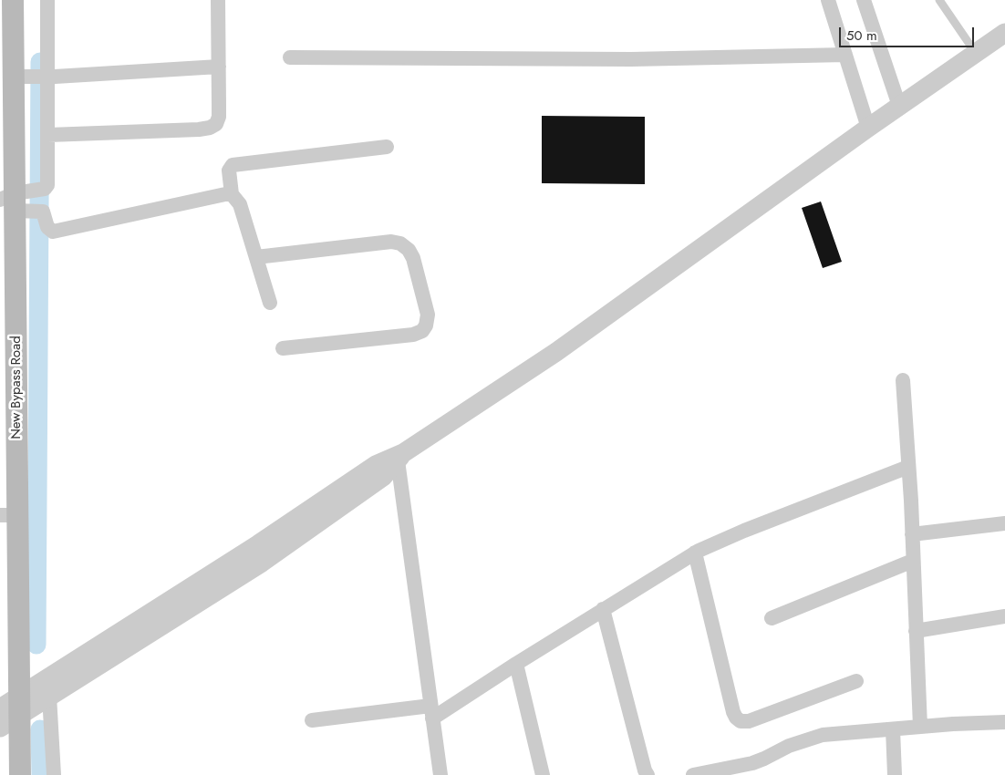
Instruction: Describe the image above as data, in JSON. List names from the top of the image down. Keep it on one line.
{"streets":{"main road":["New Bypass Road"]},"scale_bar":"50 m"}
